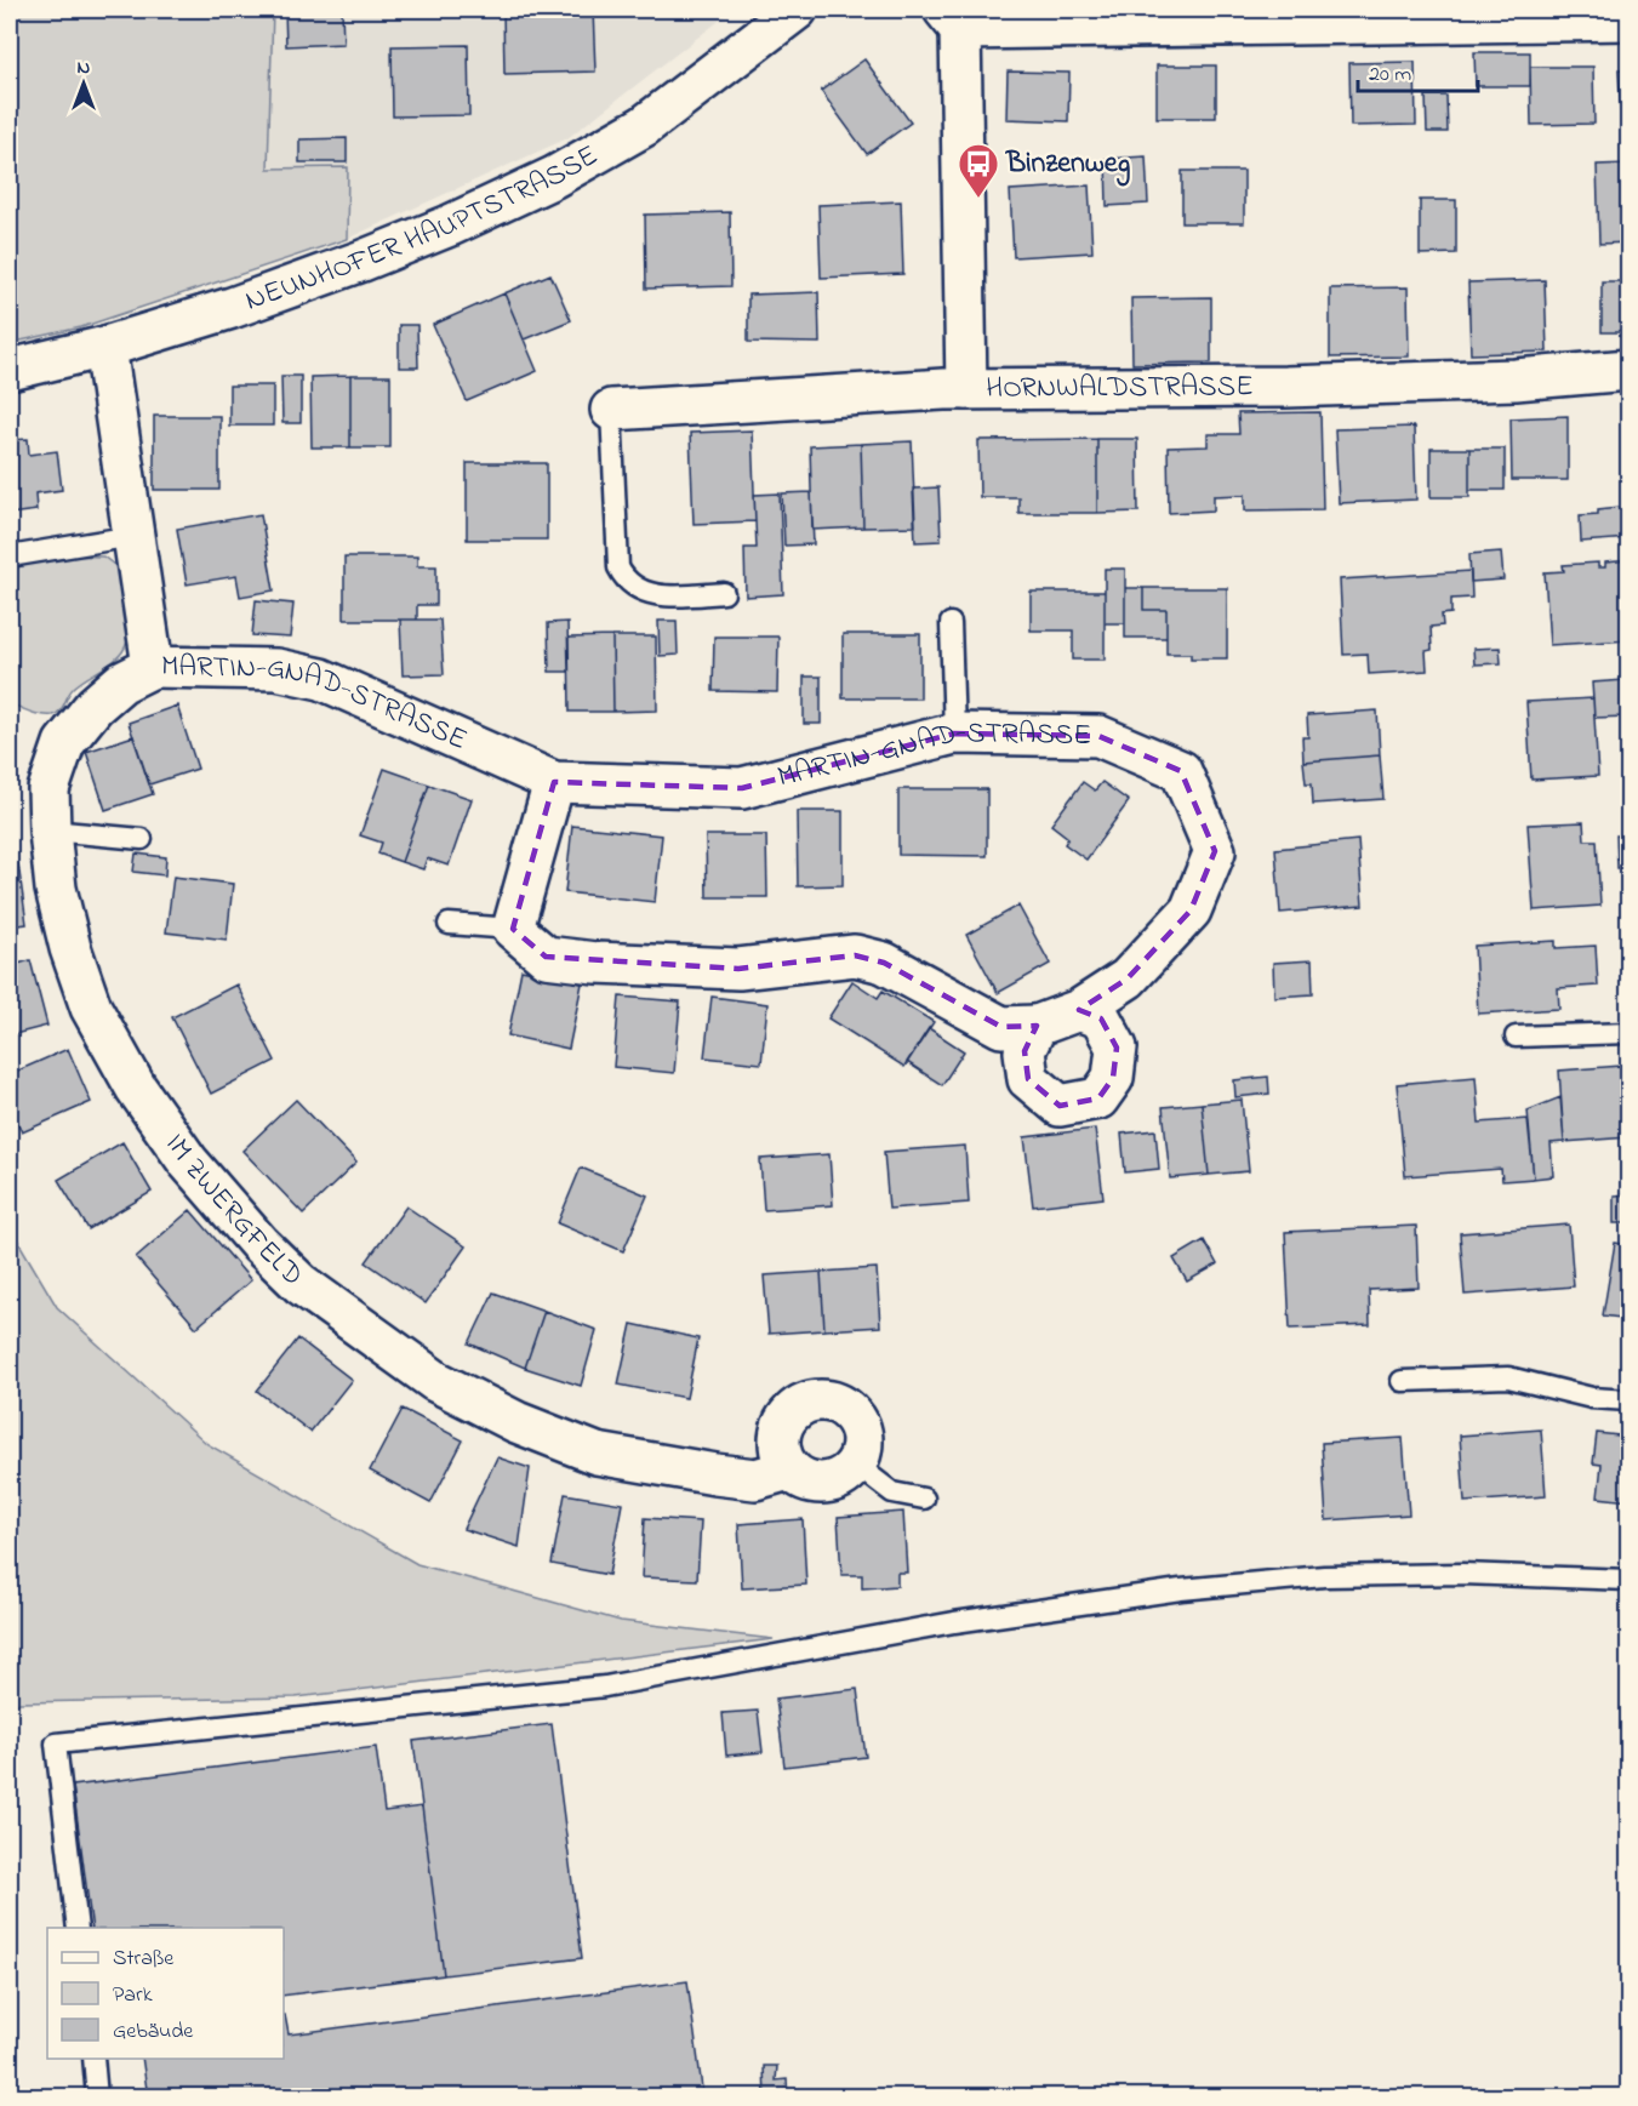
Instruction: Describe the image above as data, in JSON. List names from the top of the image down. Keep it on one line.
{"streets":{"street":["NEUNHOFER HAUPTSTRASSE","HORNWALDSTRASSE","MARTIN-GNAD-STRASSE","IM ZWERGFELD"]},"crossings":[["NEUNHOFER HAUPTSTRASSE","MARTIN-GNAD-STRASSE"],["MARTIN-GNAD-STRASSE","IM ZWERGFELD"]],"places":{"bus stop":["Binzenweg"]},"legend":["Straße","Park","Gebäude"],"scale_bar":"20 m","north":"top"}
